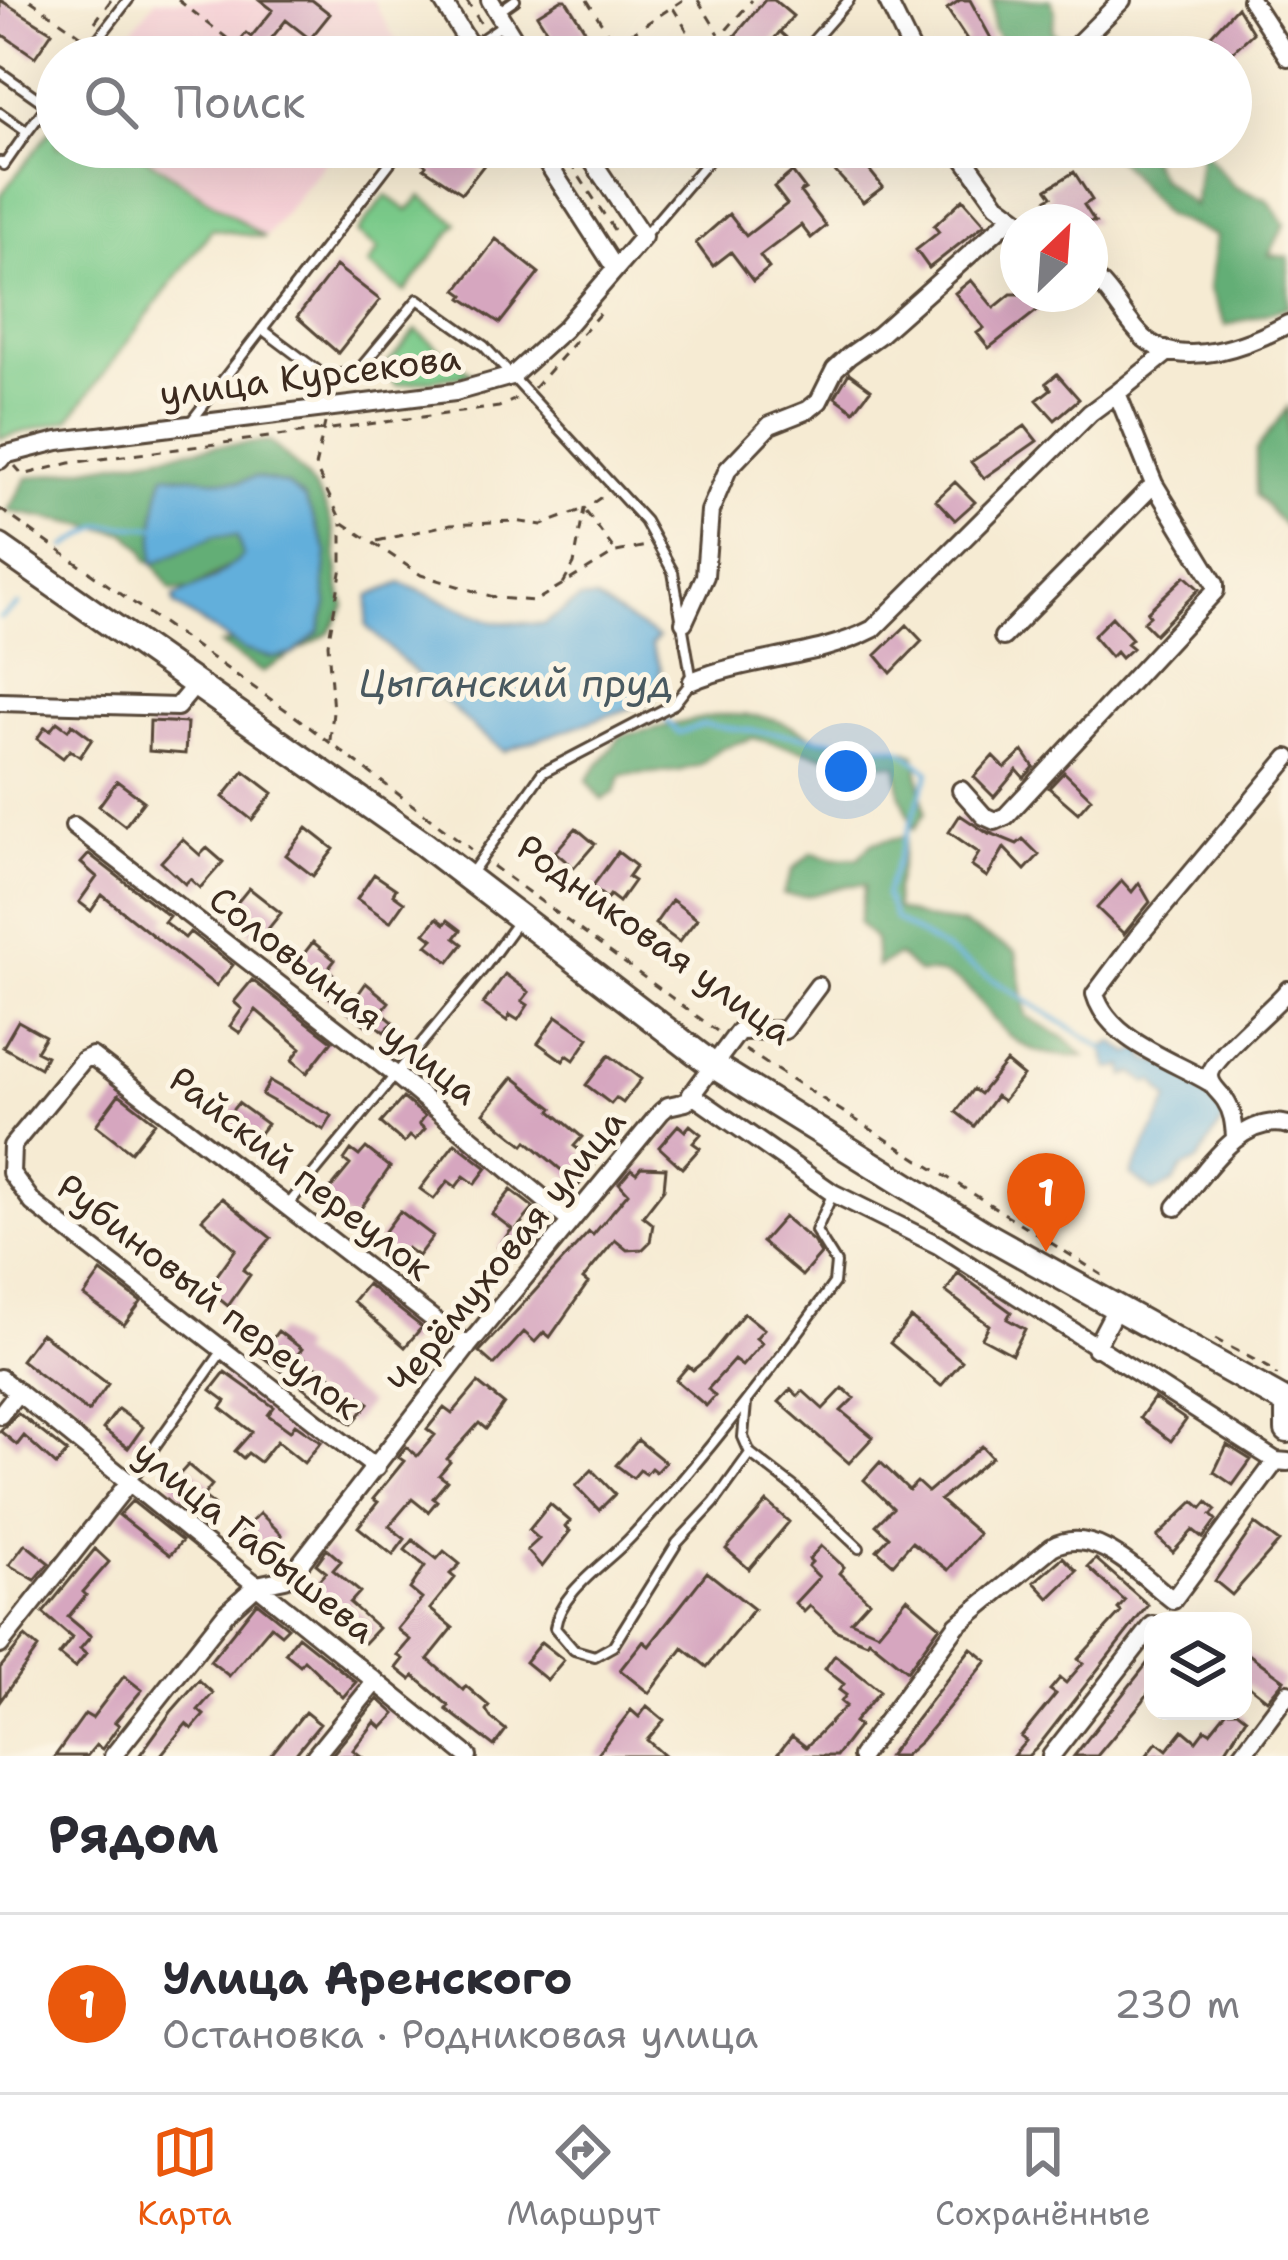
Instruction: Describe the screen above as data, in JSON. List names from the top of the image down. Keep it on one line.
{"streets":{"main road":["Родниковая улица"],"street":["улица Курсекова","Соловьиная улица","Райский переулок","Черёмуховая улица","Рубиновый переулок","улица Габышева"]},"crossings":[["Родниковая улица","Черёмуховая улица"],["Соловьиная улица","Черёмуховая улица"],["Райский переулок","Черёмуховая улица"],["Райский переулок","Рубиновый переулок"],["Черёмуховая улица","Рубиновый переулок"],["Черёмуховая улица","улица Габышева"]],"water":["Цыганский пруд"],"north":"top right","page":{"search":"Поиск","pins":"1","heading":"Рядом","list":[{"mark":"1","name":"Улица Аренского","note":"Остановка · Родниковая улица","value":"230 m"}],"nav":["Карта","Маршрут","Сохранённые"]}}
